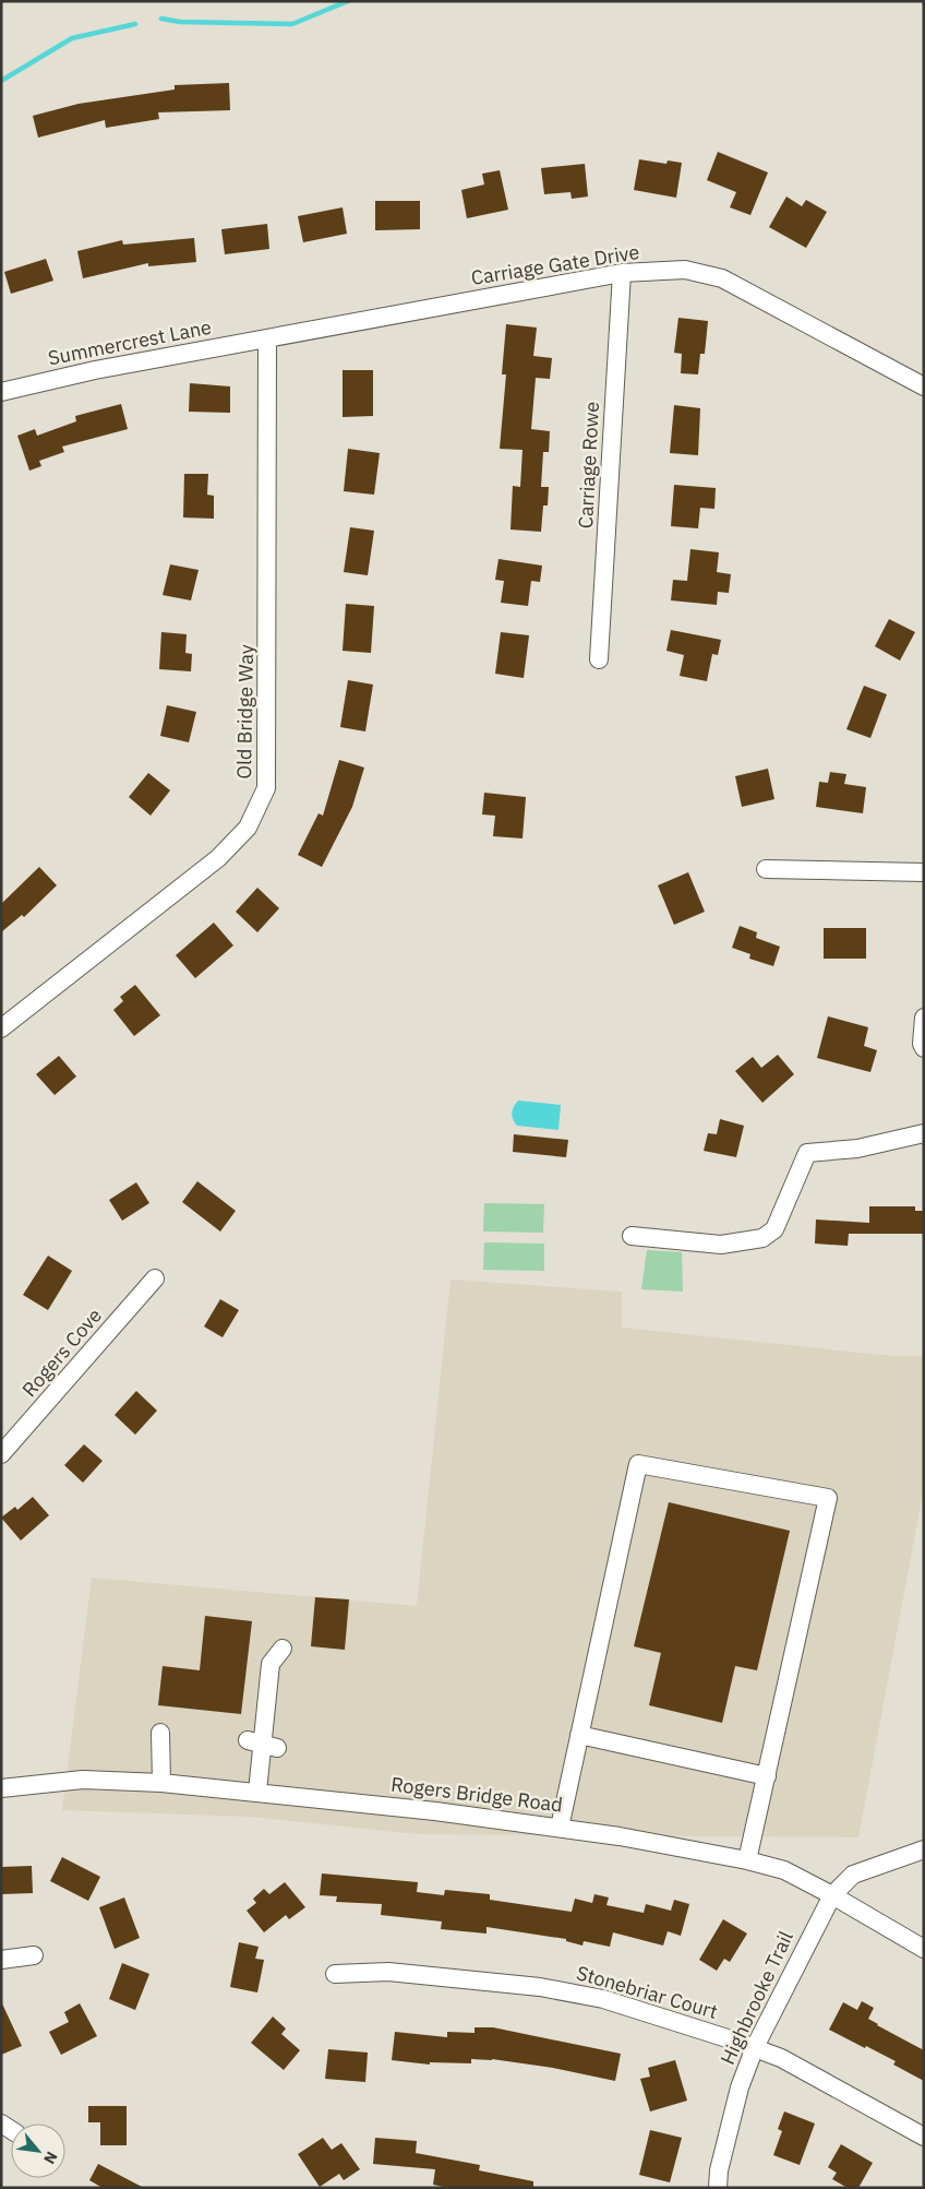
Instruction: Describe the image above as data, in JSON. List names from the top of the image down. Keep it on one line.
{"streets":{"street":["Carriage Gate Drive","Summercrest Lane","Carriage Rowe","Old Bridge Way","Rogers Cove","Rogers Bridge Road","Stonebriar Court","Highbrooke Trail"]},"crossings":[["Carriage Gate Drive","Summercrest Lane"],["Carriage Gate Drive","Carriage Rowe"],["Carriage Gate Drive","Old Bridge Way"],["Summercrest Lane","Old Bridge Way"],["Rogers Bridge Road","Highbrooke Trail"],["Stonebriar Court","Highbrooke Trail"]],"north":"bottom right"}
